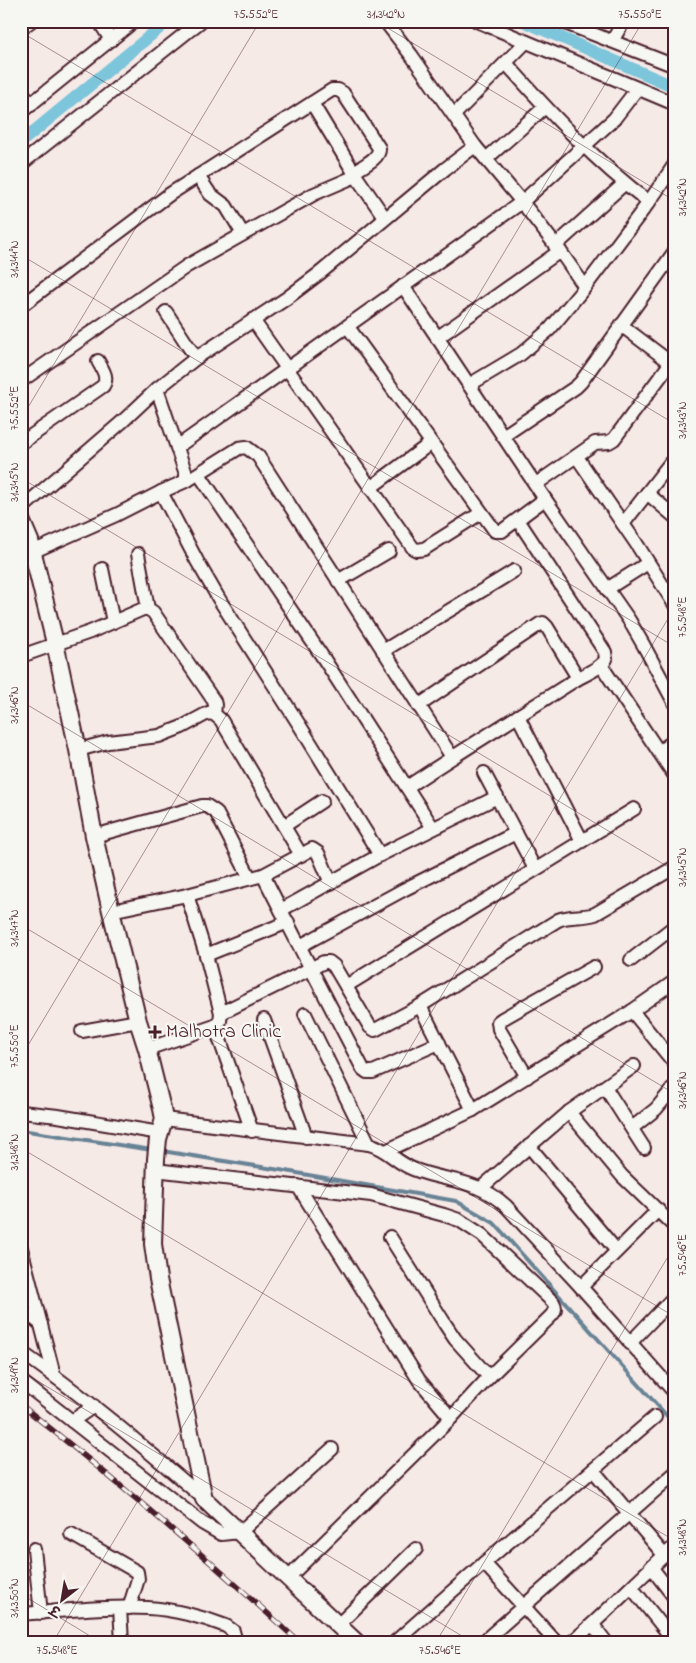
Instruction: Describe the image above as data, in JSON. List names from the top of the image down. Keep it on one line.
{"places":{"health":["Malhotra Clinic"]},"north":"bottom left","coordinates":["75.552°E","31.342°N","75.550°E","31.344°N","31.343°N","31.345°N","75.548°E","31.346°N","31.347°N","31.348°N","75.546°E","31.349°N","31.350°N"]}
